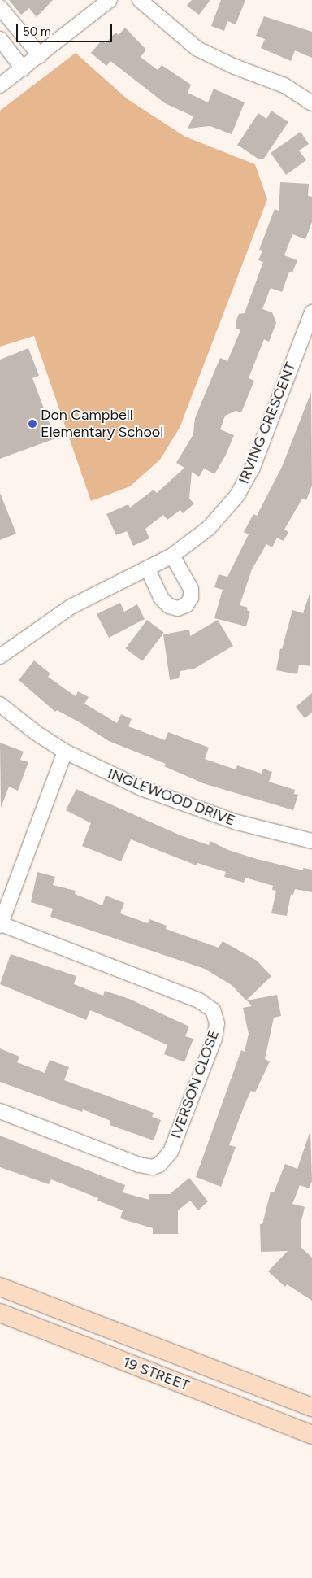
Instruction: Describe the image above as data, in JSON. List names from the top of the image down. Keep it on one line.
{"streets":{"main road":["19 STREET"],"street":["IRVING CRESCENT","INGLEWOOD DRIVE","IVERSON CLOSE"]},"crossings":[["INGLEWOOD DRIVE","IVERSON CLOSE"]],"places":["Don Campbell Elementary School"],"scale_bar":"50 m"}
